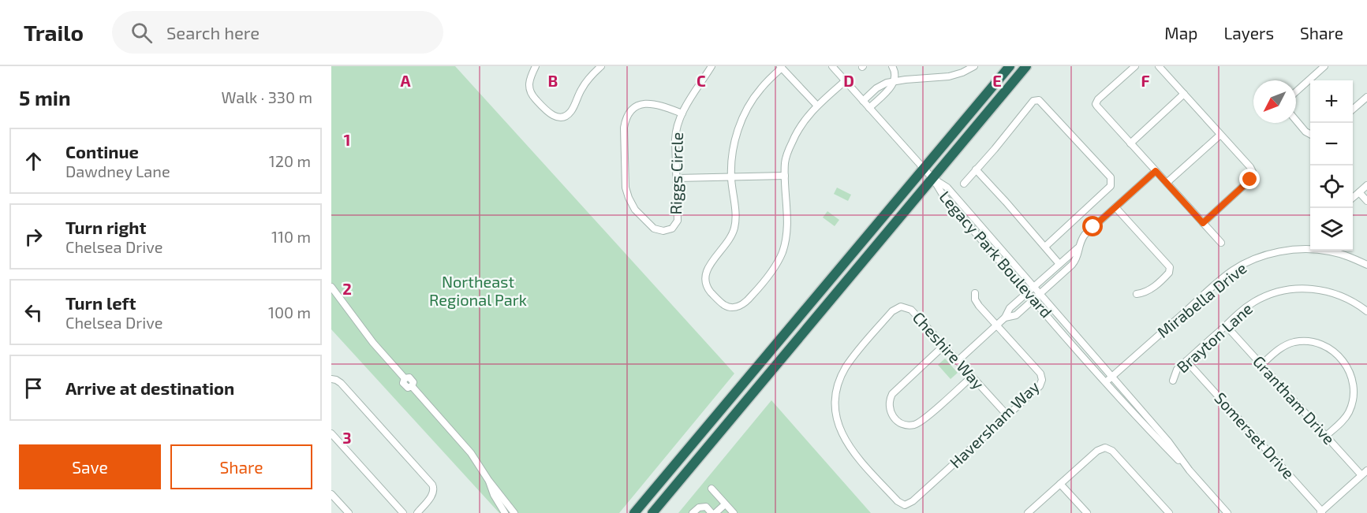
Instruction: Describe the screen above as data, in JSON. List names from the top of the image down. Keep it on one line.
{"streets":{"street":["Riggs Circle","Legacy Park Boulevard","Mirabella Drive","Brayton Lane","Cheshire Way","Grantham Drive","Haversham Way","Somerset Drive"]},"crossings":[["Legacy Park Boulevard","Mirabella Drive"],["Brayton Lane","Grantham Drive"],["Brayton Lane","Somerset Drive"],["Cheshire Way","Haversham Way"]],"parks":["Northeast Regional Park"],"north":"bottom left","page":{"header":"Trailo","search":"Search here","nav":["Map","Layers","Share"],"heading":["5 min","Walk · 330 m"],"map_buttons":["+","−"],"list":[["Continue","Dawdney Lane","120 m"],["Turn right","Chelsea Drive","110 m"],["Turn left","Chelsea Drive","100 m"],"Arrive at destination"],"buttons":["Save","Share"]},"grid":{"columns":["A","B","C","D","E","F"],"rows":["1","2","3"]}}
